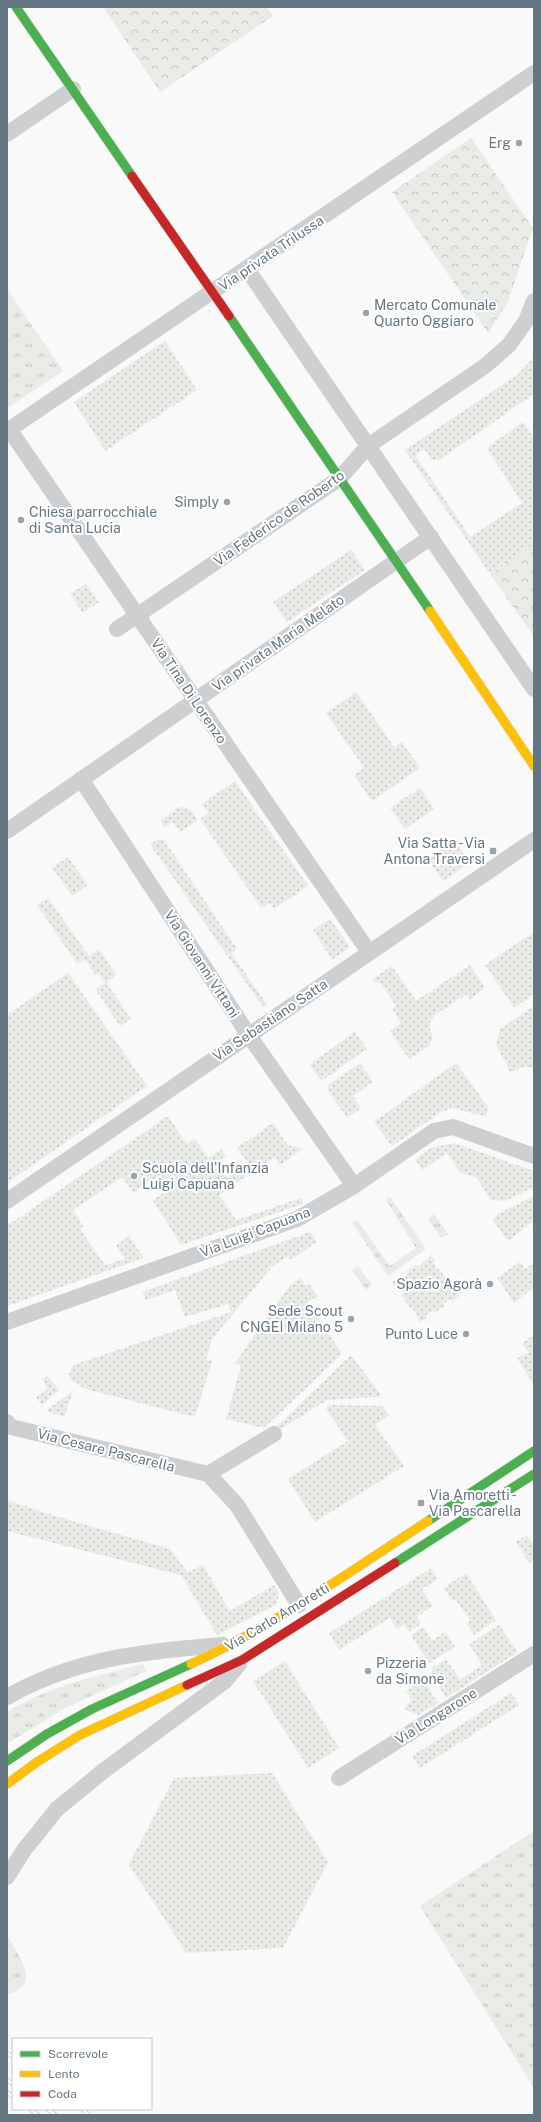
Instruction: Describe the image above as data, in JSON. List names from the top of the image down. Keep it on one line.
{"streets":{"street":["Via privata Trilussa","Via Federico de Roberto","Via privata Maria Melato","Via Tina Di Lorenzo","Via Giovanni Vittani","Via Sebastiano Satta","Via Luigi Capuana","Via Cesare Pascarella","Via Carlo Amoretti","Via Longarone"]},"crossings":[["Via privata Trilussa","Via Tina Di Lorenzo"],["Via Federico de Roberto","Via Tina Di Lorenzo"],["Via privata Maria Melato","Via Tina Di Lorenzo"],["Via privata Maria Melato","Via Giovanni Vittani"],["Via Tina Di Lorenzo","Via Sebastiano Satta"],["Via Giovanni Vittani","Via Sebastiano Satta"],["Via Giovanni Vittani","Via Luigi Capuana"]],"places":{"other":["Erg","Mercato Comunale Quarto Oggiaro","Simply","Chiesa parrocchiale di Santa Lucia","Scuola dell'Infanzia Luigi Capuana","Spazio Agorà","Sede Scout CNGEI Milano 5","Punto Luce","Pizzeria da Simone"],"transit":["Via Satta - Via Antona Traversi","Via Amoretti - Via Pascarella"]},"legend":["Scorrevole","Lento","Coda"]}
